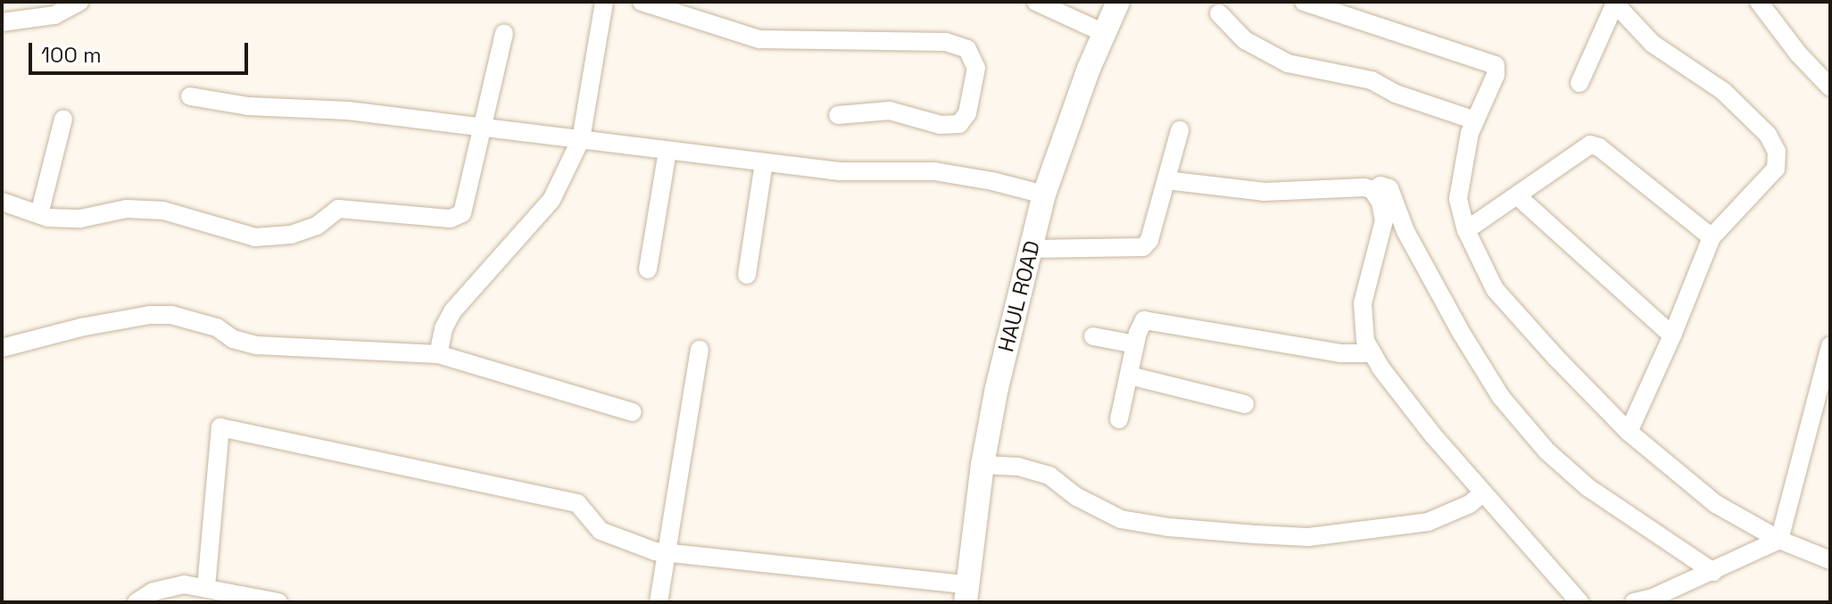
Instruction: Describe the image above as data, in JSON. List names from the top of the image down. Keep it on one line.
{"streets":{"main road":["HAUL ROAD"]},"scale_bar":"100 m"}
